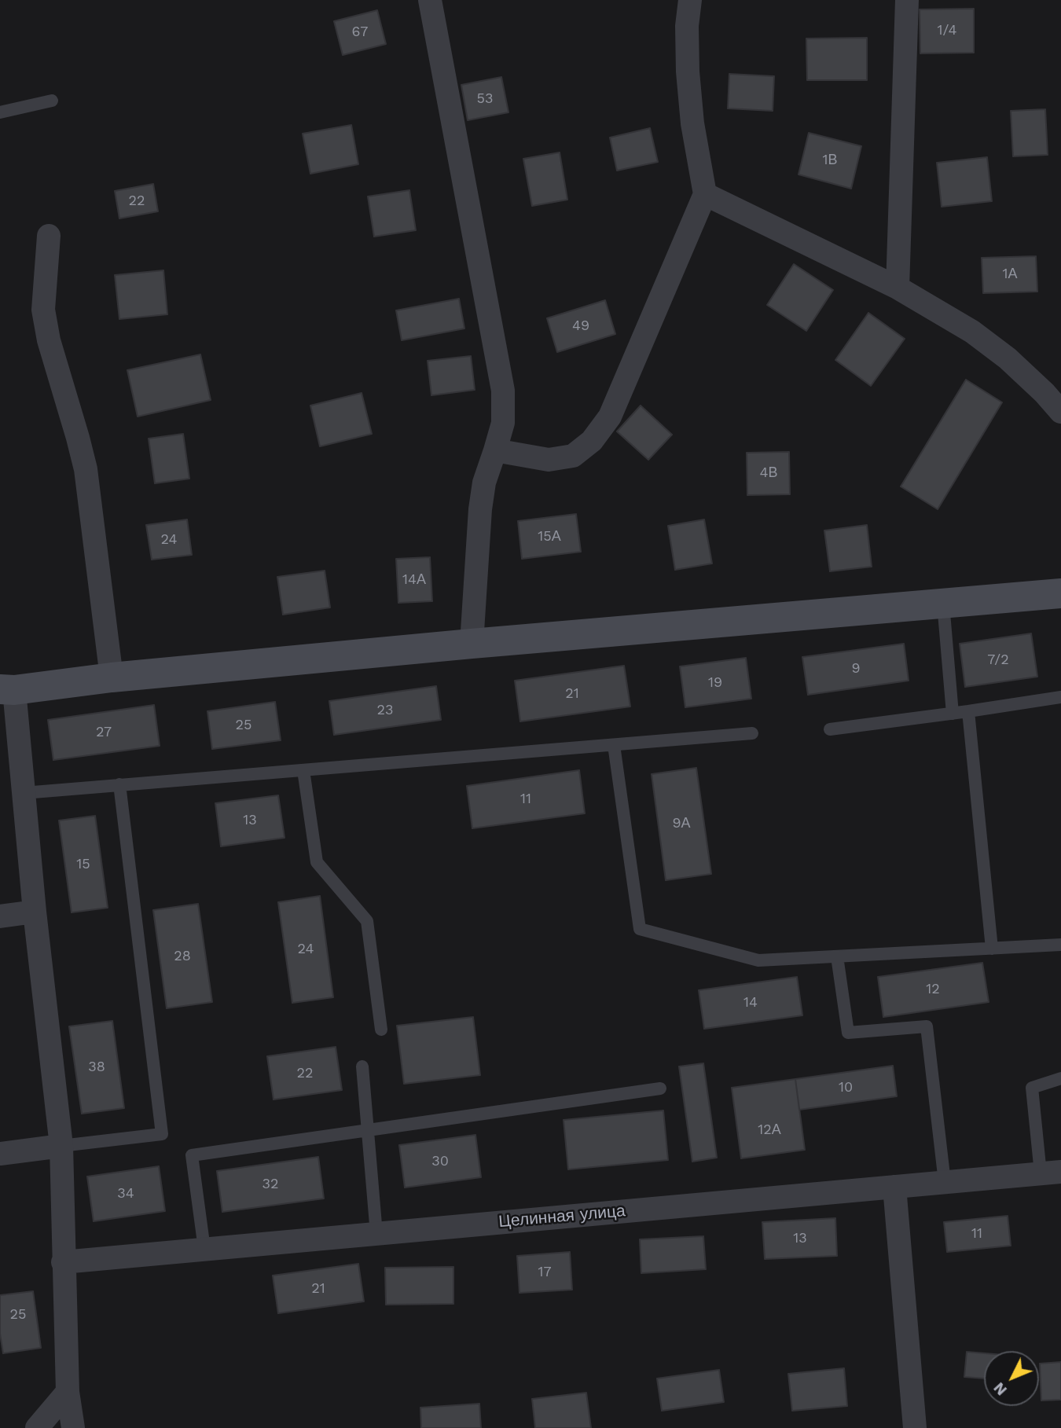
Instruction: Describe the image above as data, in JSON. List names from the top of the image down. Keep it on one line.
{"streets":{"street":["Целинная улица"]},"house_numbers":["1/4","67","53","1В","22","1А","49","4В","15А","24","14А","7/2","9","19","21","23","25","27","11","13","9А","15","24","28","12","14","38","22","10","12А","30","32","34","11","13","17","21","25"],"north":"bottom left"}
